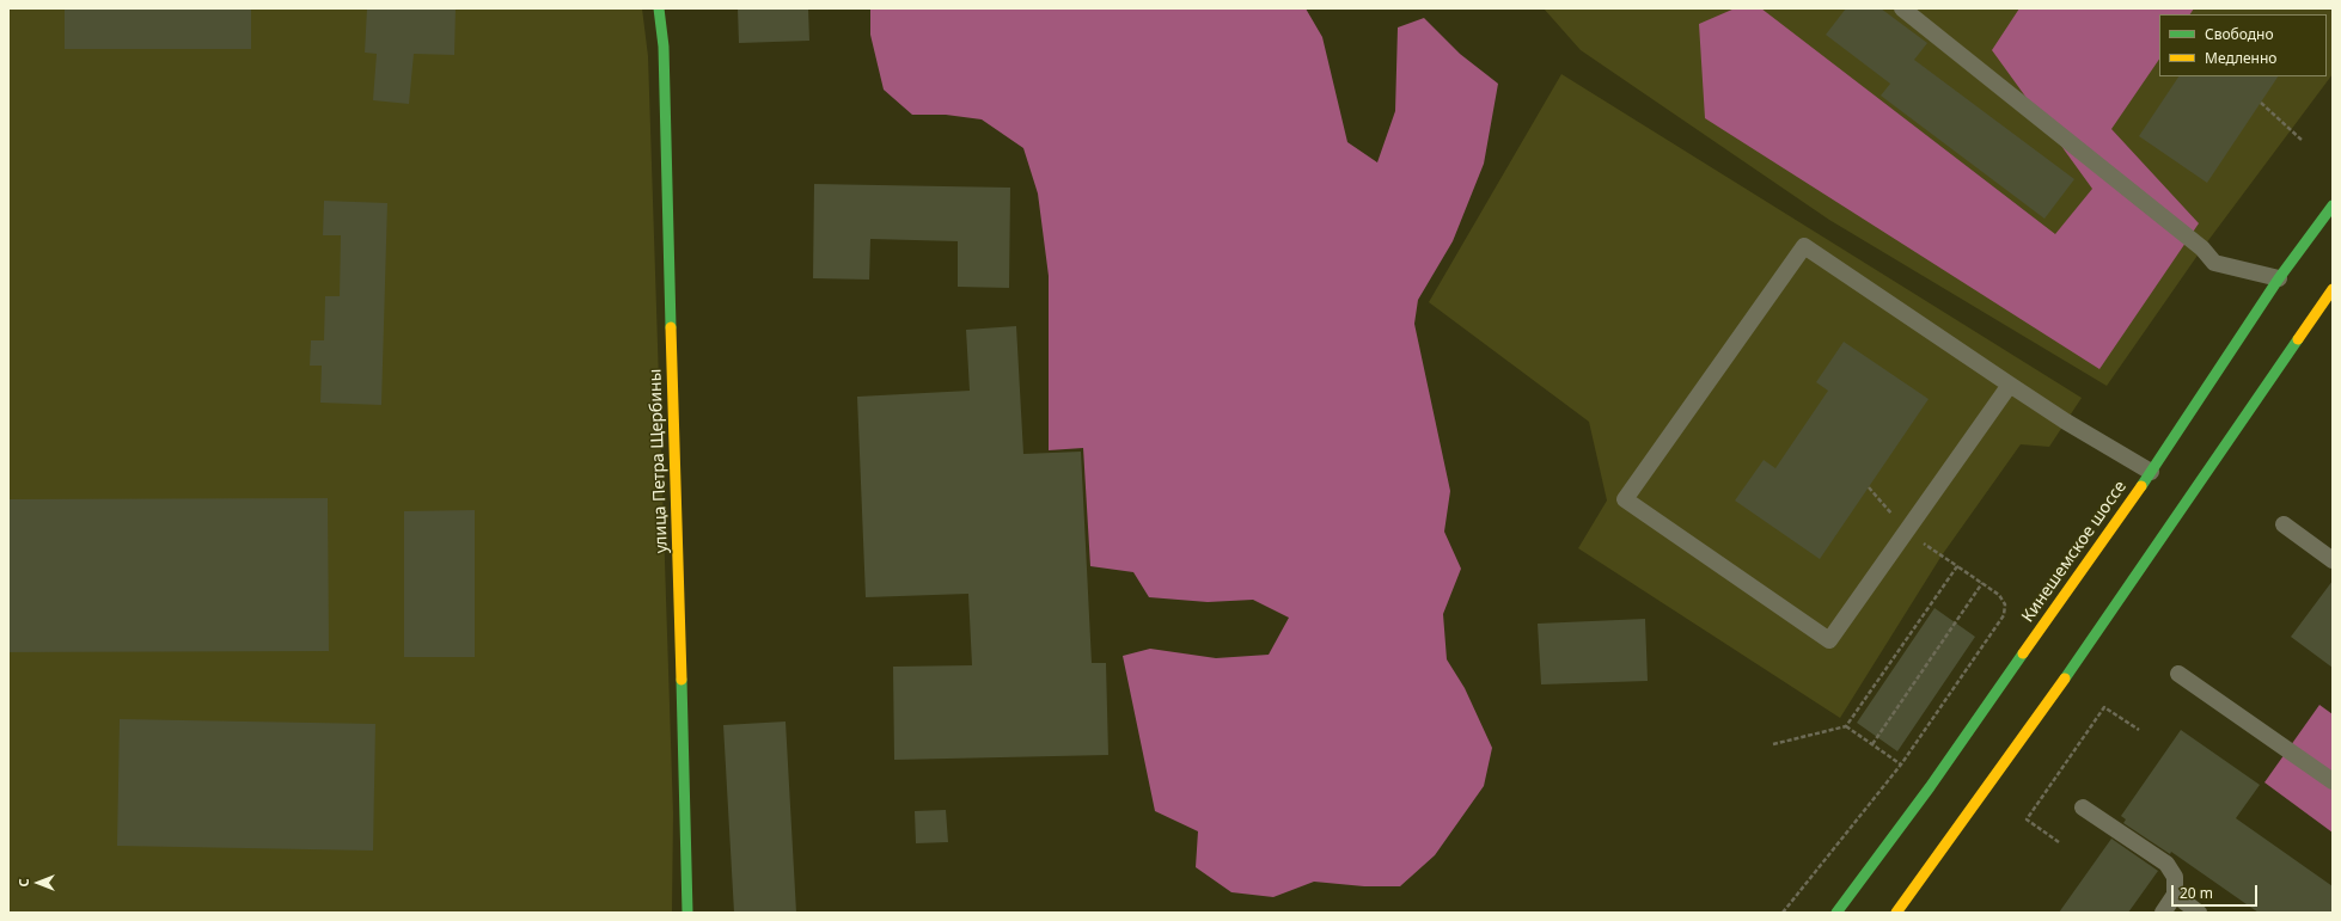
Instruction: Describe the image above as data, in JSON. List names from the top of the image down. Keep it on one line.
{"streets":{"main road":["улица Петра Щербины","Кинешемское шоссе"]},"legend":["Свободно","Медленно"],"scale_bar":"20 m","north":"left"}
